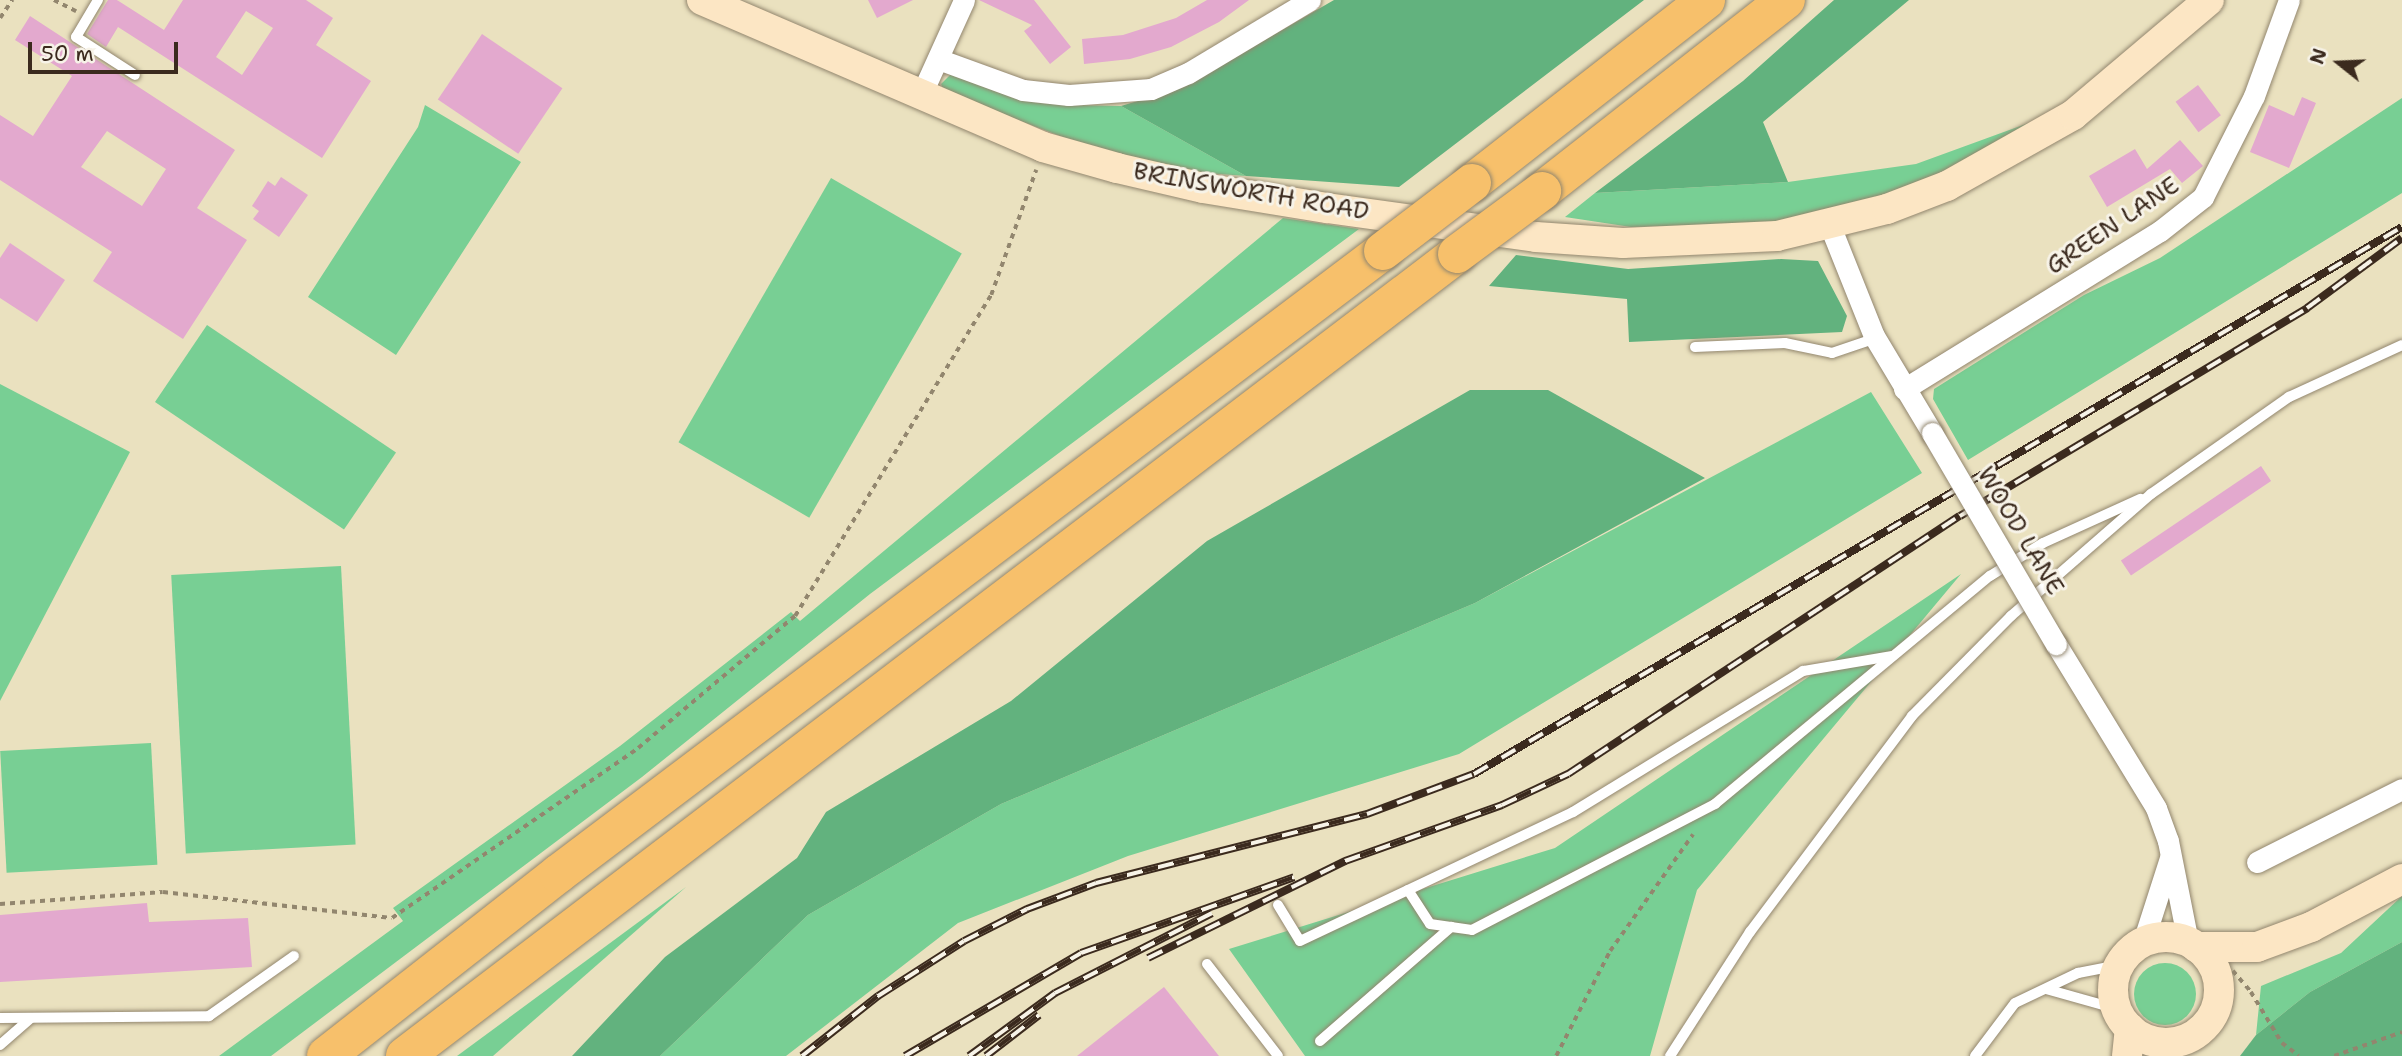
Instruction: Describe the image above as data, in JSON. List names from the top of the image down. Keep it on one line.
{"streets":{"main road":["BRINSWORTH ROAD"],"street":["GREEN LANE","WOOD LANE"]},"crossings":[["BRINSWORTH ROAD","WOOD LANE"],["GREEN LANE","WOOD LANE"]],"scale_bar":"50 m","north":"left"}
